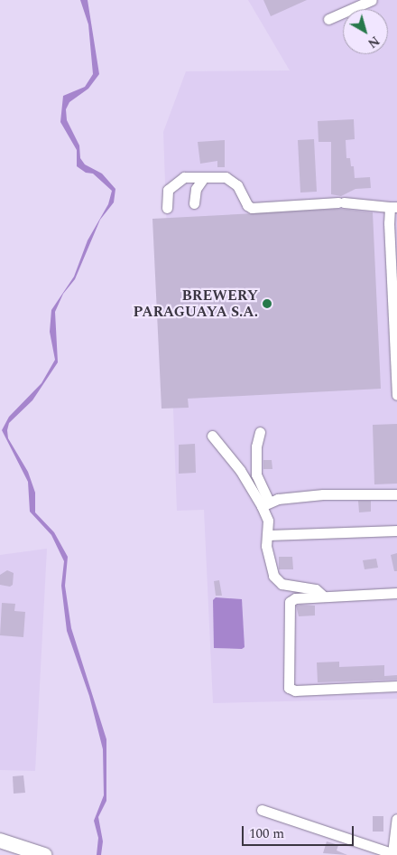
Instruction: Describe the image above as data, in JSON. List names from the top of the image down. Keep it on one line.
{"places":["BREWERY PARAGUAYA S.A."],"scale_bar":"100 m","north":"bottom right"}
